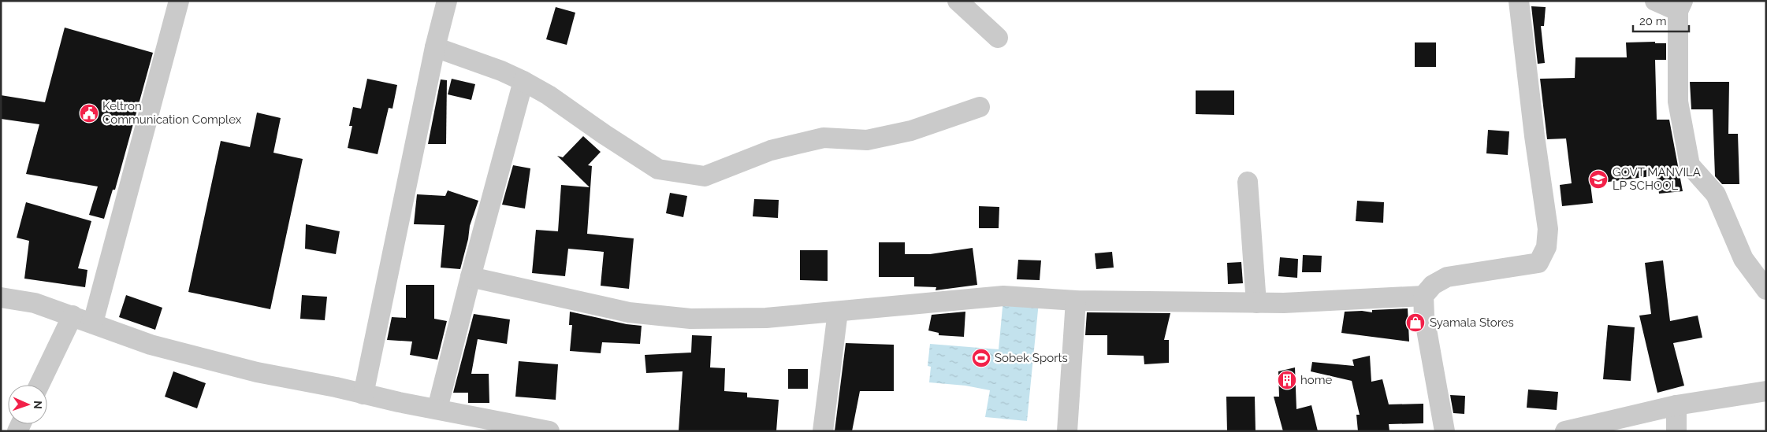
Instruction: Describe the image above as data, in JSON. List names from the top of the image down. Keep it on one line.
{"places":{"public building":["Keltron Communication Complex"],"school or university":["GOVT MANVILA LP SCHOOL"],"shop":["Syamala Stores"],"sports":["Sobek Sports"],"building":["home"]},"scale_bar":"20 m","north":"right"}
